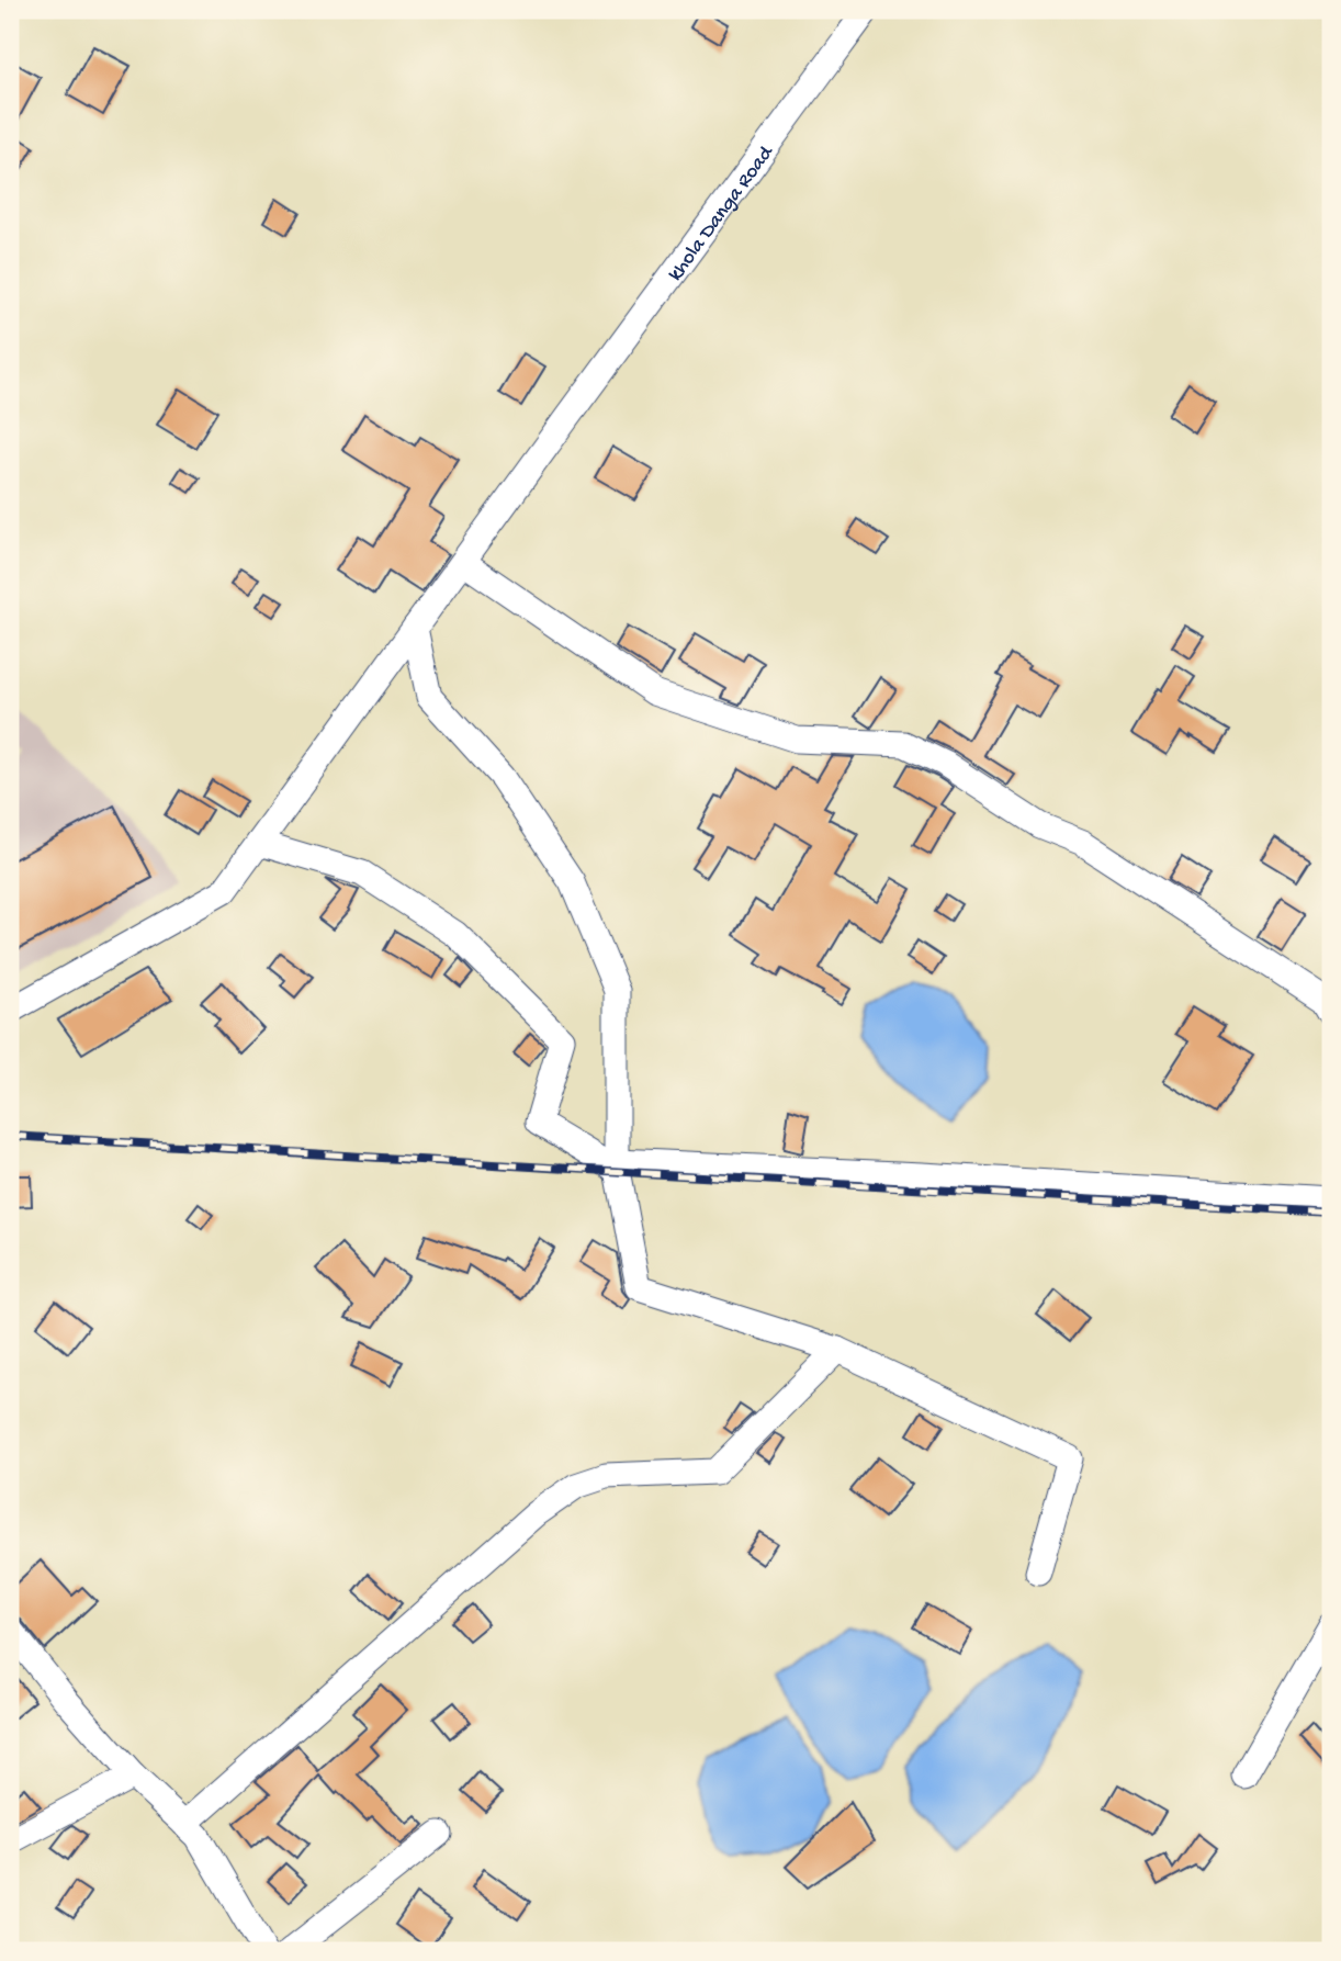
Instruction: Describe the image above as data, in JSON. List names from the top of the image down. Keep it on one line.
{"streets":{"street":["khola Danga Road"]}}
